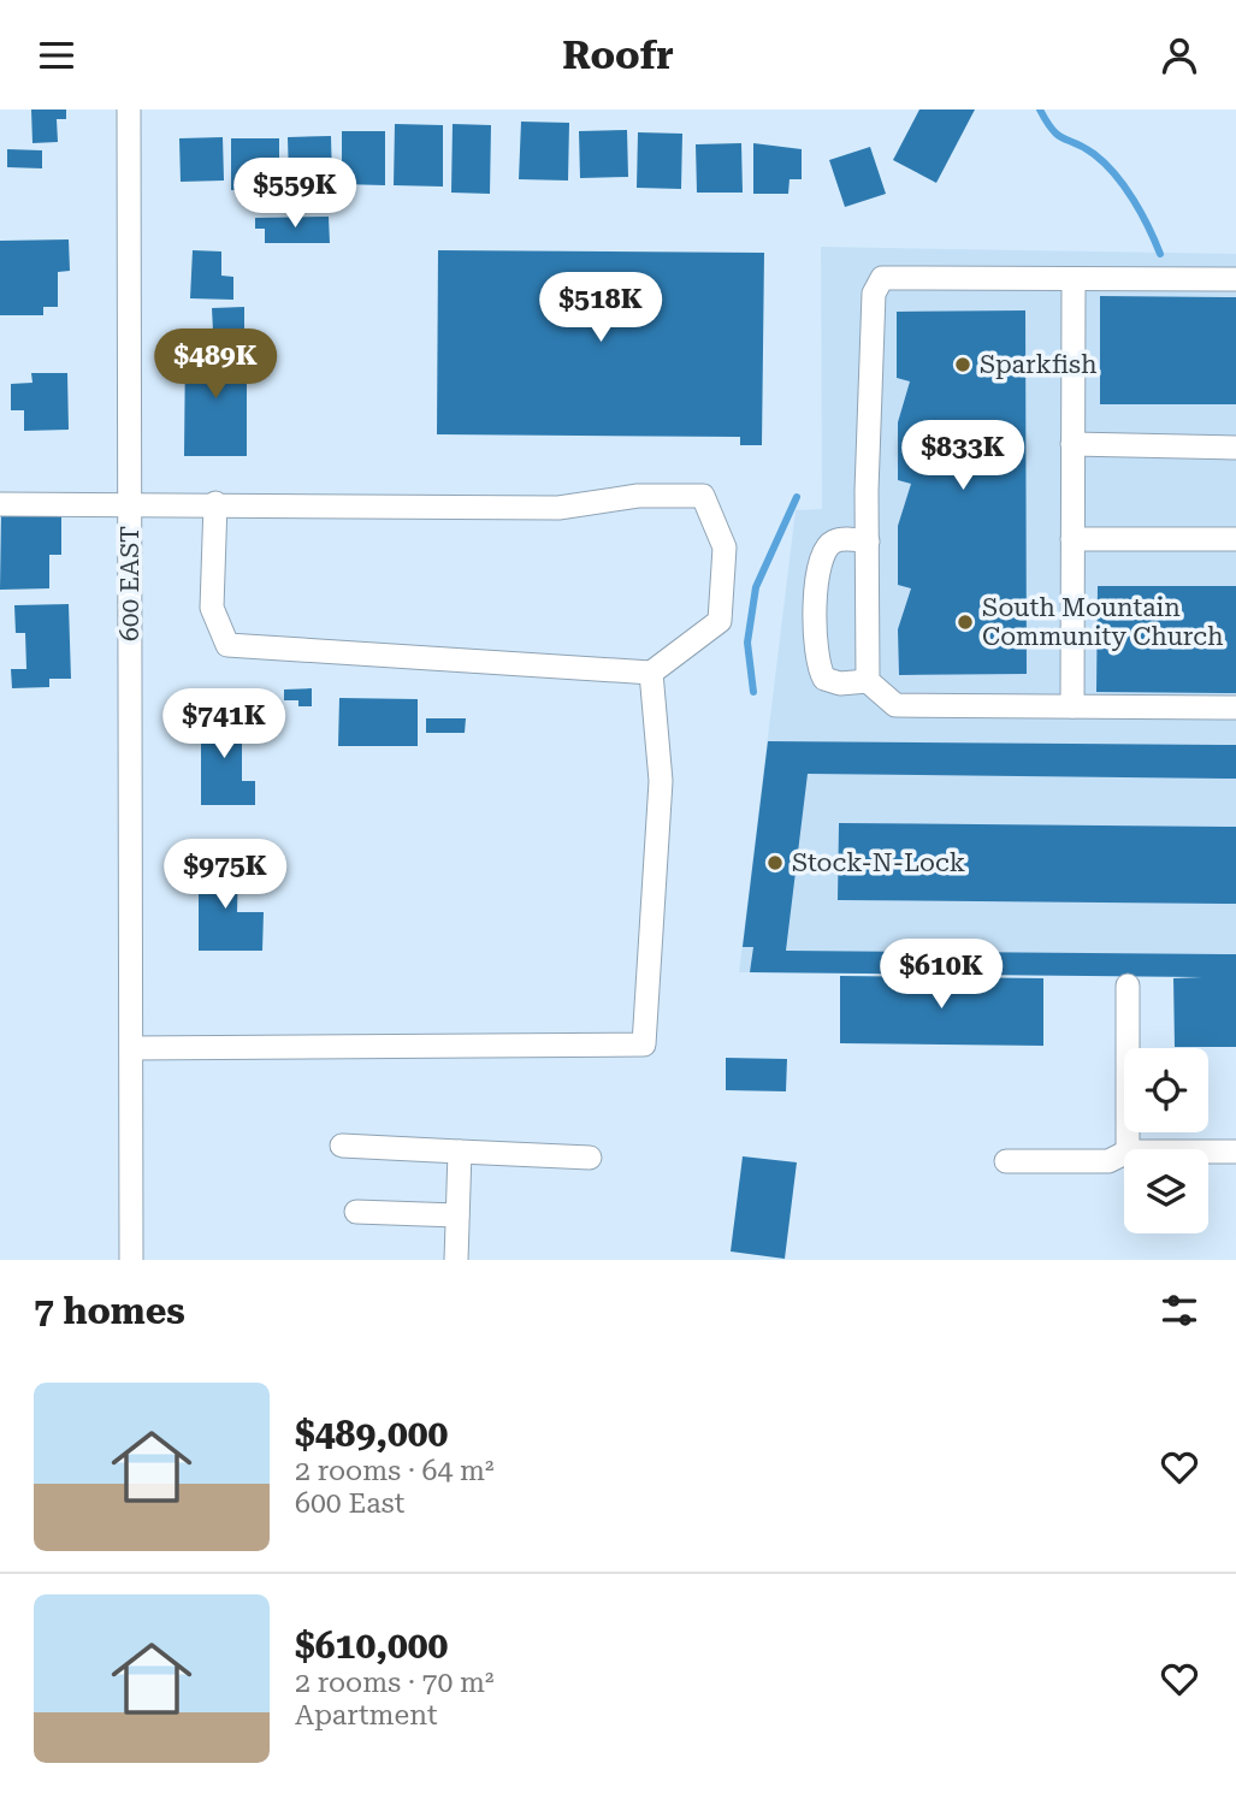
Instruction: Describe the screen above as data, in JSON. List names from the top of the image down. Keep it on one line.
{"streets":{"street":["600 EAST"]},"places":["Sparkfish","South Mountain Community Church","Stock-N-Lock"],"page":{"header":"Roofr","price":["$559K","$518K","$489K","$833K","$741K","$975K","$610K"],"heading":"7 homes","list":[{"name":"$489,000","note":"2 rooms · 64 m² · 600 East"},{"name":"$610,000","note":"2 rooms · 70 m² · Apartment"}]}}
